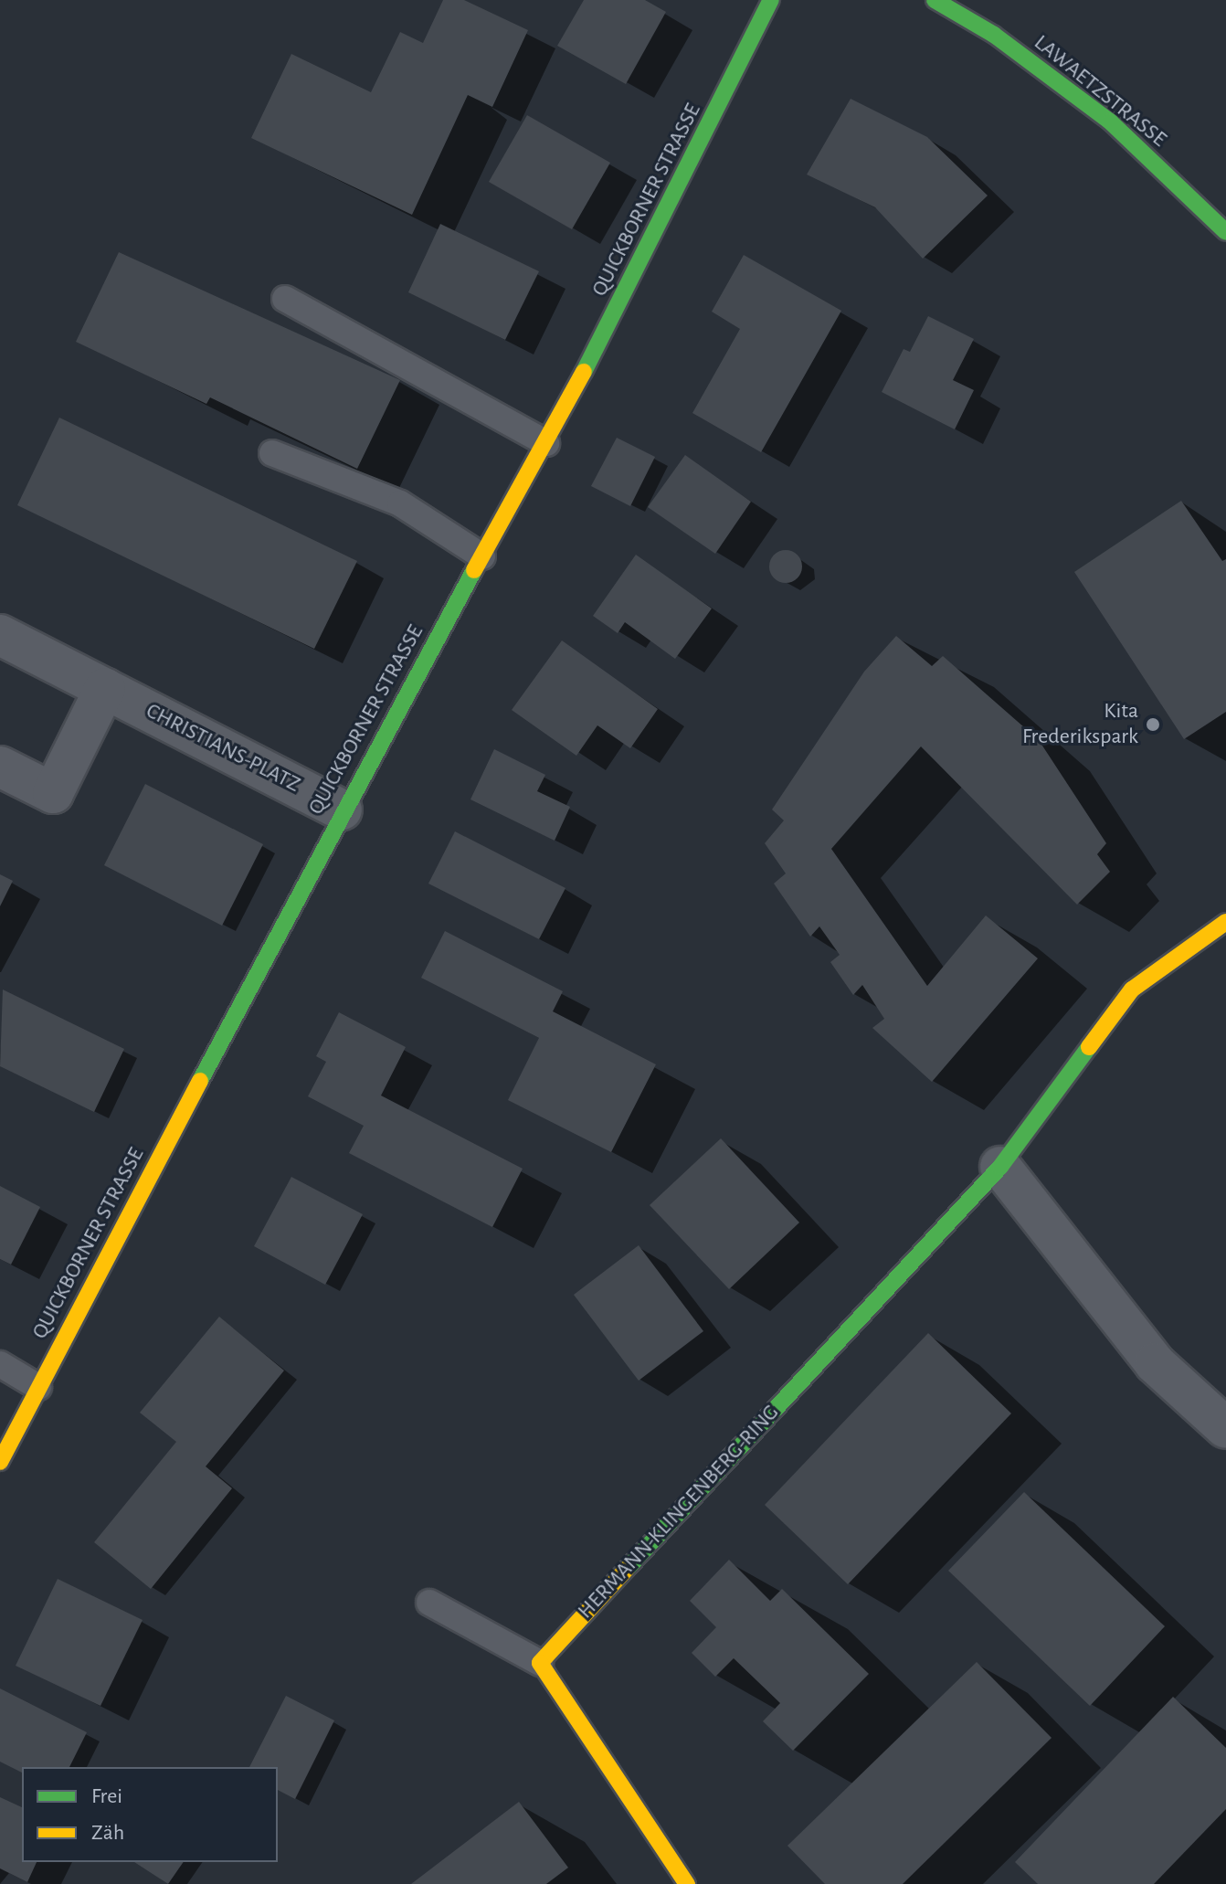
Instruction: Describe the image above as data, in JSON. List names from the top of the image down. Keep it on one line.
{"streets":{"street":["LAWAETZSTRASSE","QUICKBORNER STRASSE","CHRISTIANS-PLATZ","HERMANN-KLINGENBERG-RING"]},"crossings":[["QUICKBORNER STRASSE","CHRISTIANS-PLATZ"]],"places":["Kita Frederikspark"],"legend":["Frei","Zäh"]}
